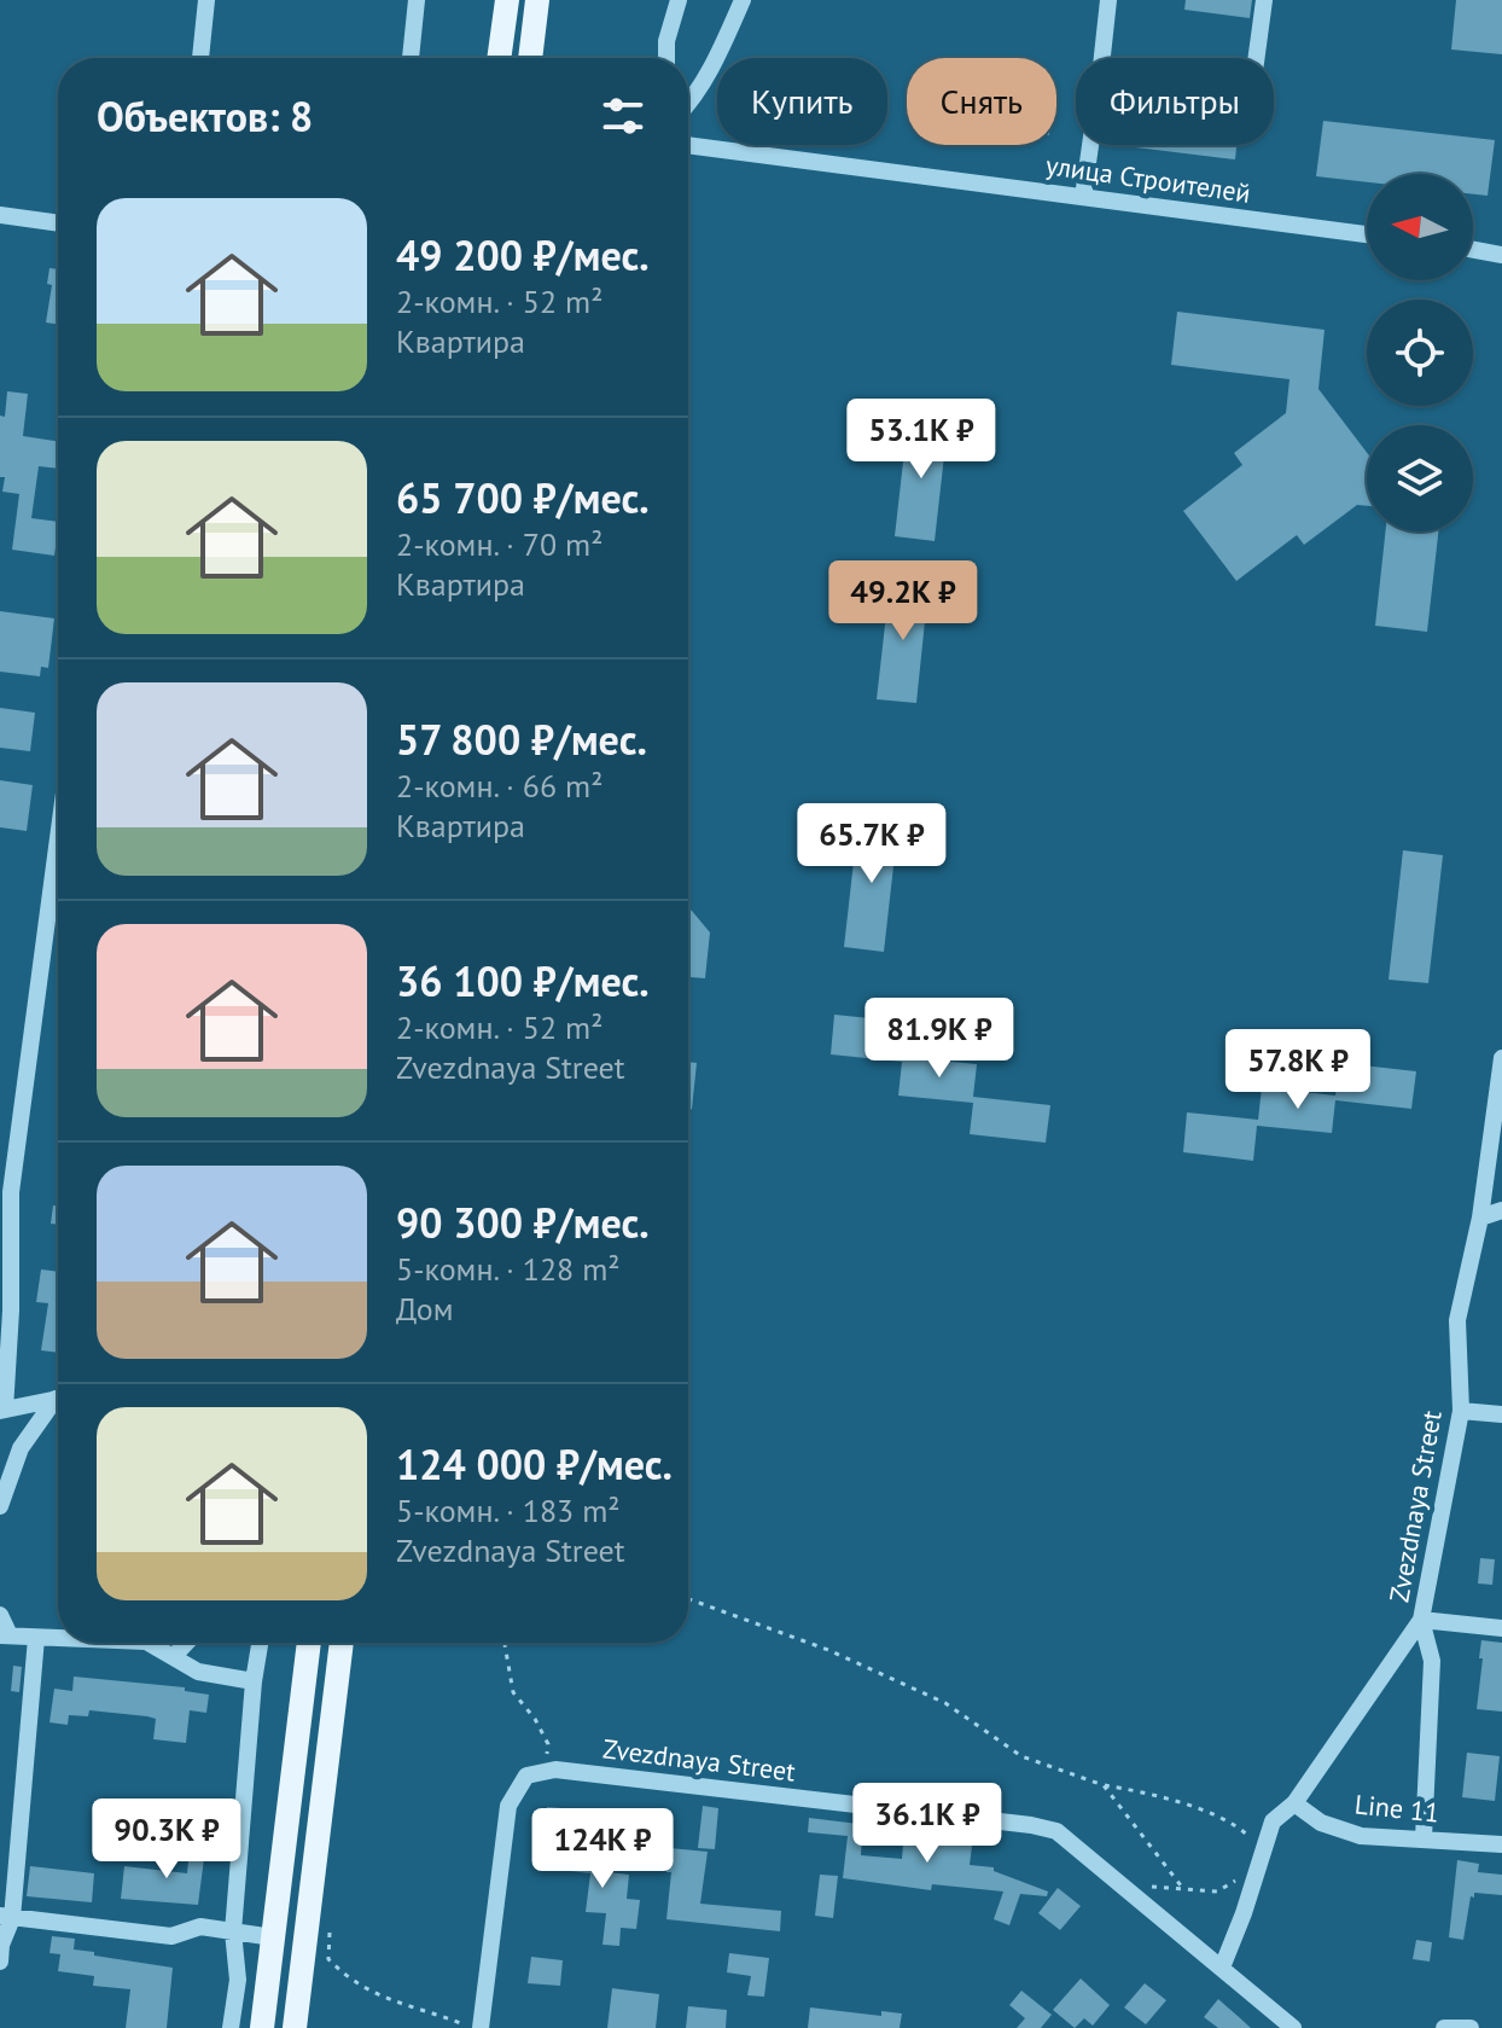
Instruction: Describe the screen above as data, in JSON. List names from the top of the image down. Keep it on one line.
{"streets":{"street":["улица Строителей","Zvezdnaya Street","Line 11"]},"crossings":[["Zvezdnaya Street","Line 11"]],"north":"left","page":{"chip":["Купить","Снять","Фильтры"],"heading":"Объектов: 8","list":[{"name":"49 200 ₽/мес.","note":"2-комн. · 52 m² · Квартира"},{"name":"65 700 ₽/мес.","note":"2-комн. · 70 m² · Квартира"},{"name":"57 800 ₽/мес.","note":"2-комн. · 66 m² · Квартира"},{"name":"36 100 ₽/мес.","note":"2-комн. · 52 m² · Zvezdnaya Street"},{"name":"90 300 ₽/мес.","note":"5-комн. · 128 m² · Дом"},{"name":"124 000 ₽/мес.","note":"5-комн. · 183 m² · Zvezdnaya Street"}],"price":["53.1K ₽","49.2K ₽","65.7K ₽","81.9K ₽","57.8K ₽","36.1K ₽","90.3K ₽","124K ₽"]}}
